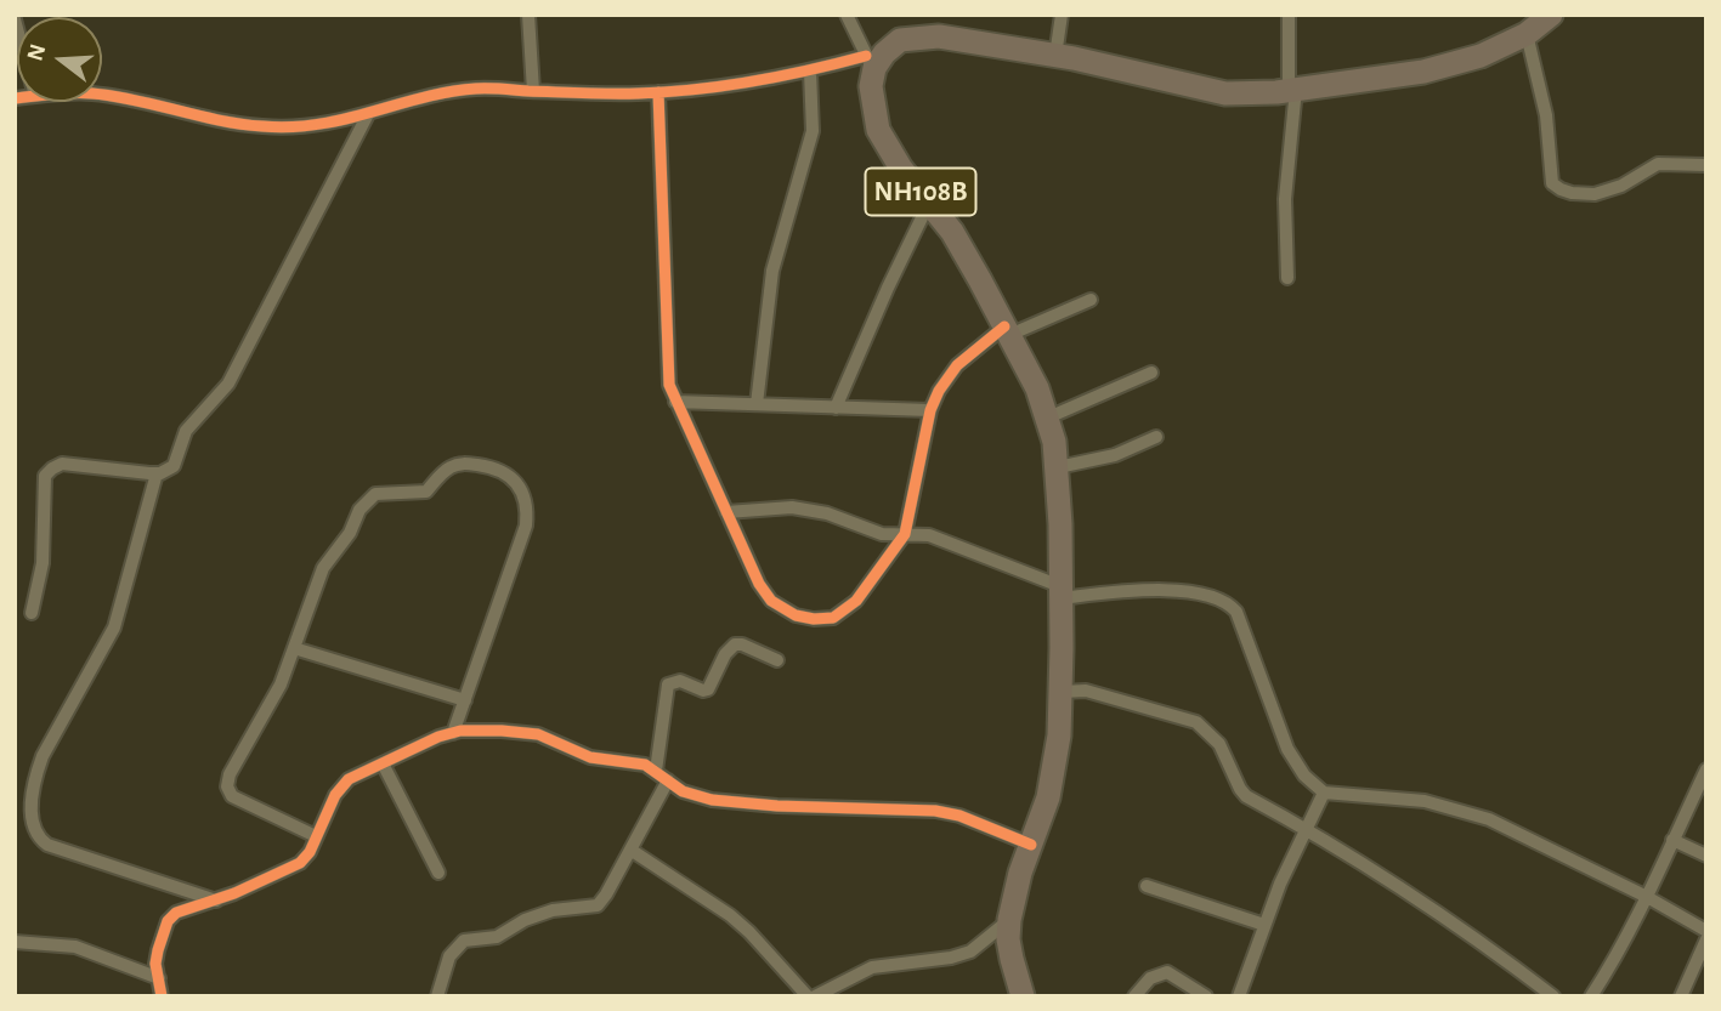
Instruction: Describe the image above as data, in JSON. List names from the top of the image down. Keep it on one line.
{"streets":{"highway":["NH108B"]},"north":"left"}
